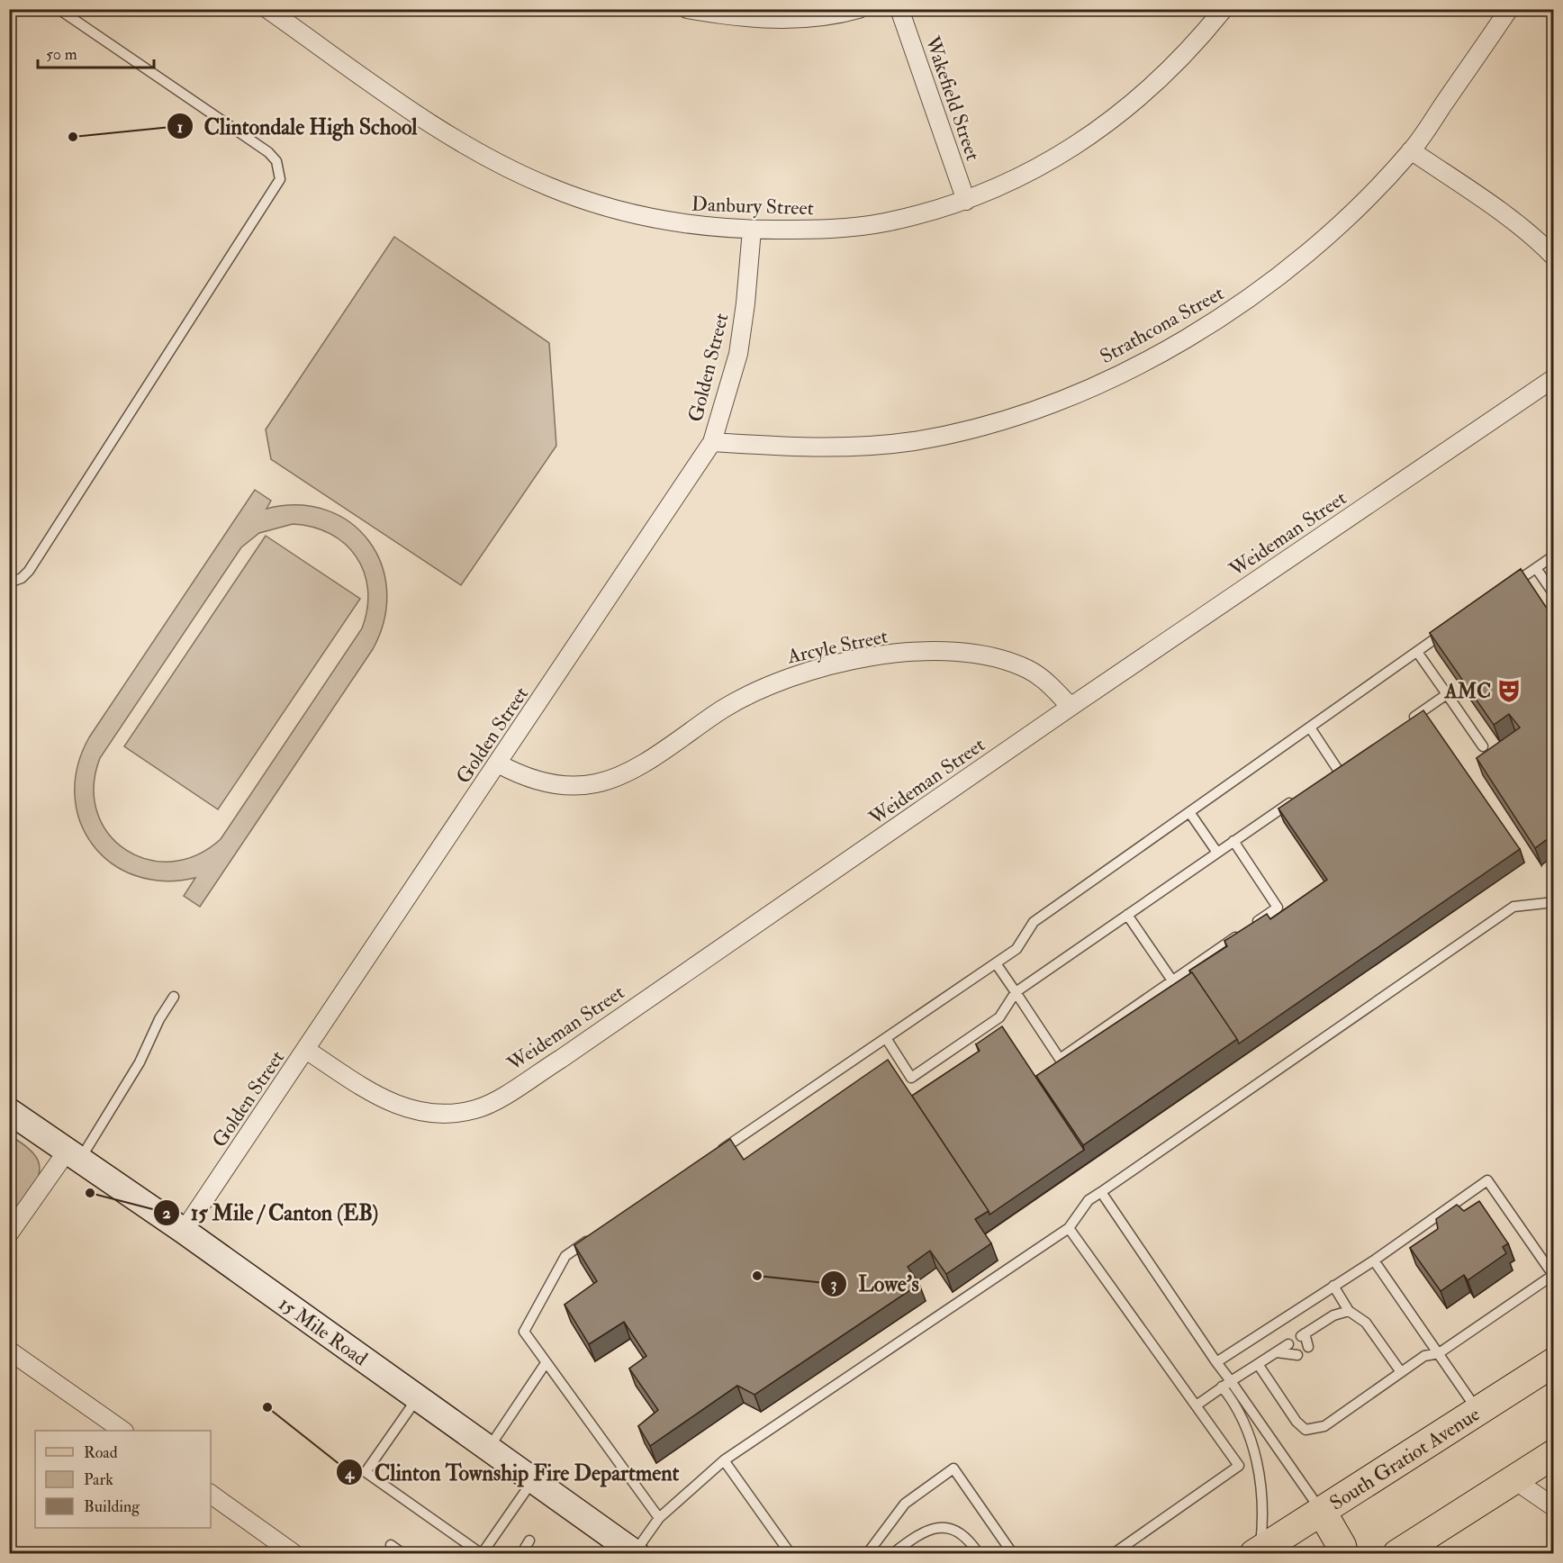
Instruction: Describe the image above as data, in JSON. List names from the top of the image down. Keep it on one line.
{"streets":{"main road":["15 Mile Road","South Gratiot Avenue"],"street":["Wakefield Street","Danbury Street","Strathcona Street","Golden Street","Weideman Street","Arcyle Street"]},"crossings":[["Wakefield Street","Danbury Street"],["Danbury Street","Golden Street"],["Strathcona Street","Golden Street"],["Golden Street","Weideman Street"],["Golden Street","Arcyle Street"],["Golden Street","15 Mile Road"],["Weideman Street","Arcyle Street"]],"places":{"other":["Clintondale High School","15 Mile / Canton (EB)","Lowe's","Clinton Township Fire Department"],"theatre":["AMC"]},"legend":["Road","Park","Building"],"scale_bar":"50 m"}
